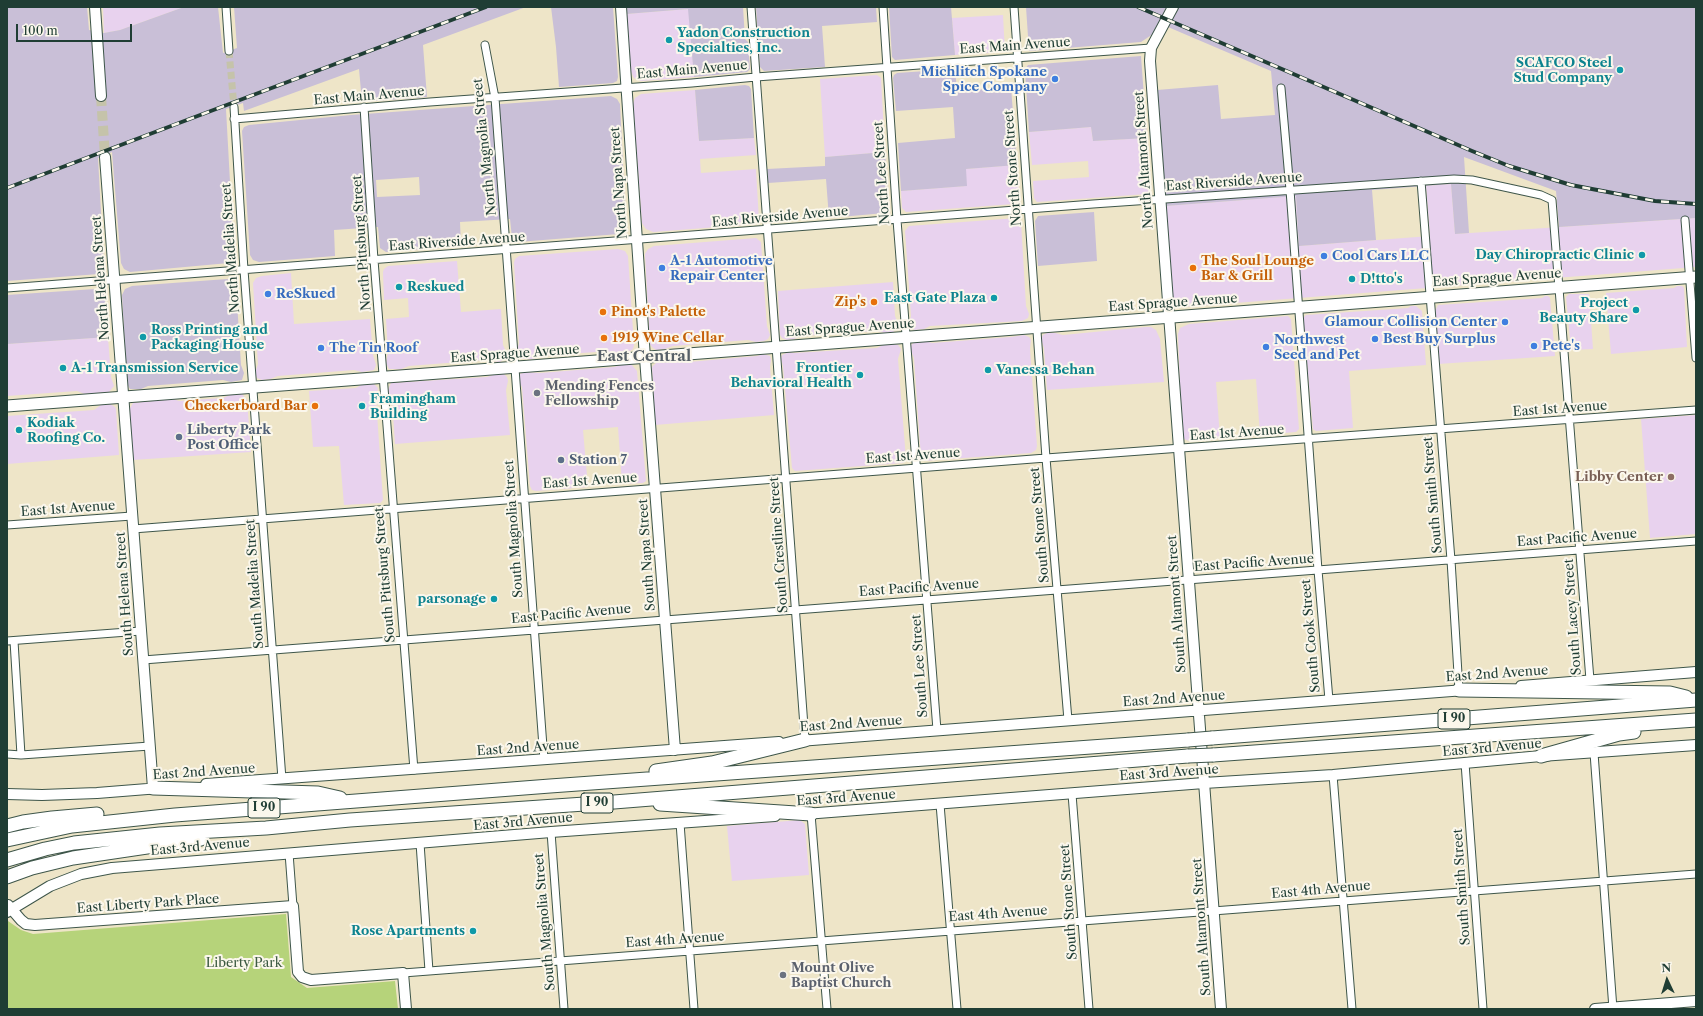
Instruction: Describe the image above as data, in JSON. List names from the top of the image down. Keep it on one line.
{"streets":{"highway":["I 90"],"main road":["East Sprague Avenue"],"street":["East Main Avenue","North Magnolia Street","North Altamont Street","North Stone Street","North Lee Street","East Riverside Avenue","North Napa Street","North Pittsburg Street","North Madelia Street","North Helena Street","East 1st Avenue","South Smith Street","South Stone Street","South Magnolia Street","East Pacific Avenue","South Crestline Street","South Napa Street","South Pittsburg Street","South Madelia Street","South Helena Street","South Altamont Street","South Lacey Street","South Cook Street","South Lee Street","East 2nd Avenue","East 3rd Avenue","East 4th Avenue","East Liberty Park Place"]},"crossings":[["East Main Avenue","North Magnolia Street"],["East Main Avenue","North Altamont Street"],["East Main Avenue","North Stone Street"],["East Main Avenue","North Lee Street"],["East Main Avenue","North Napa Street"],["East Main Avenue","North Pittsburg Street"],["East Main Avenue","North Madelia Street"],["East Main Avenue","South Crestline Street"],["North Magnolia Street","East Riverside Avenue"],["North Magnolia Street","East Sprague Avenue"],["North Magnolia Street","South Magnolia Street"],["North Altamont Street","East Riverside Avenue"],["North Altamont Street","East Sprague Avenue"],["North Altamont Street","South Altamont Street"],["North Stone Street","East Riverside Avenue"],["North Stone Street","East Sprague Avenue"],["North Stone Street","South Stone Street"],["North Lee Street","East Riverside Avenue"],["North Lee Street","East Sprague Avenue"],["North Lee Street","South Lee Street"],["East Riverside Avenue","North Napa Street"],["East Riverside Avenue","North Pittsburg Street"],["East Riverside Avenue","North Madelia Street"],["East Riverside Avenue","North Helena Street"],["East Riverside Avenue","South Smith Street"],["East Riverside Avenue","South Crestline Street"],["East Riverside Avenue","South Lacey Street"],["East Riverside Avenue","South Cook Street"],["North Napa Street","East Sprague Avenue"],["North Napa Street","South Napa Street"],["North Pittsburg Street","East Sprague Avenue"],["North Pittsburg Street","South Pittsburg Street"],["North Madelia Street","East Sprague Avenue"],["North Madelia Street","South Madelia Street"],["North Helena Street","East Sprague Avenue"],["North Helena Street","South Helena Street"],["East Sprague Avenue","South Smith Street"],["East Sprague Avenue","South Stone Street"],["East Sprague Avenue","South Magnolia Street"],["East Sprague Avenue","South Crestline Street"],["East Sprague Avenue","South Napa Street"],["East Sprague Avenue","South Pittsburg Street"],["East Sprague Avenue","South Madelia Street"],["East Sprague Avenue","South Helena Street"],["East Sprague Avenue","South Altamont Street"],["East Sprague Avenue","South Lacey Street"],["East Sprague Avenue","South Cook Street"],["East Sprague Avenue","South Lee Street"],["East 1st Avenue","South Smith Street"],["East 1st Avenue","South Stone Street"],["East 1st Avenue","South Magnolia Street"],["East 1st Avenue","South Crestline Street"],["East 1st Avenue","South Napa Street"],["East 1st Avenue","South Pittsburg Street"],["East 1st Avenue","South Madelia Street"],["East 1st Avenue","South Helena Street"],["East 1st Avenue","South Altamont Street"],["East 1st Avenue","South Lacey Street"],["East 1st Avenue","South Cook Street"],["East 1st Avenue","South Lee Street"],["South Smith Street","East Pacific Avenue"],["South Smith Street","East 2nd Avenue"],["South Smith Street","East 3rd Avenue"],["South Smith Street","East 4th Avenue"],["South Stone Street","East Pacific Avenue"],["South Stone Street","East 2nd Avenue"],["South Stone Street","East 3rd Avenue"],["South Stone Street","East 4th Avenue"],["South Magnolia Street","East Pacific Avenue"],["South Magnolia Street","East 2nd Avenue"],["South Magnolia Street","East 3rd Avenue"],["South Magnolia Street","East 4th Avenue"],["East Pacific Avenue","South Crestline Street"],["East Pacific Avenue","South Napa Street"],["East Pacific Avenue","South Pittsburg Street"],["East Pacific Avenue","South Madelia Street"],["East Pacific Avenue","South Helena Street"],["East Pacific Avenue","South Altamont Street"],["East Pacific Avenue","South Lacey Street"],["East Pacific Avenue","South Cook Street"],["East Pacific Avenue","South Lee Street"],["South Crestline Street","East 2nd Avenue"],["South Napa Street","East 2nd Avenue"],["South Pittsburg Street","East 2nd Avenue"],["South Madelia Street","East 2nd Avenue"],["South Helena Street","East 2nd Avenue"],["South Altamont Street","East 2nd Avenue"],["South Altamont Street","East 3rd Avenue"],["South Altamont Street","East 4th Avenue"],["South Lacey Street","East 2nd Avenue"],["South Cook Street","East 2nd Avenue"],["South Lee Street","East 2nd Avenue"],["East 3rd Avenue","East Liberty Park Place"],["East 4th Avenue","East Liberty Park Place"]],"districts":["East Central"],"parks":["Liberty Park"],"places":["Yadon Construction Specialties, Inc.","SCAFCO Steel Stud Company","Michlitch Spokane Spice Company","Day Chiropractic Clinic","Cool Cars LLC","A-1 Automotive Repair Center","The Soul Lounge Bar & Grill","D!tto's","Reskued","ReSkued","East Gate Plaza","Zip's","Project Beauty Share","Pinot's Palette","Glamour Collision Center","Ross Printing and Packaging House","1919 Wine Cellar","Best Buy Surplus","Pete's","Northwest Seed and Pet","The Tin Roof","A-1 Transmission Service","Vanessa Behan","Frontier Behavioral Health","Mending Fences Fellowship","Checkerboard Bar","Framingham Building","Kodiak Roofing Co.","Liberty Park Post Office","Station 7","Libby Center","parsonage","Rose Apartments","Mount Olive Baptist Church"],"scale_bar":"100 m","north":"top"}
